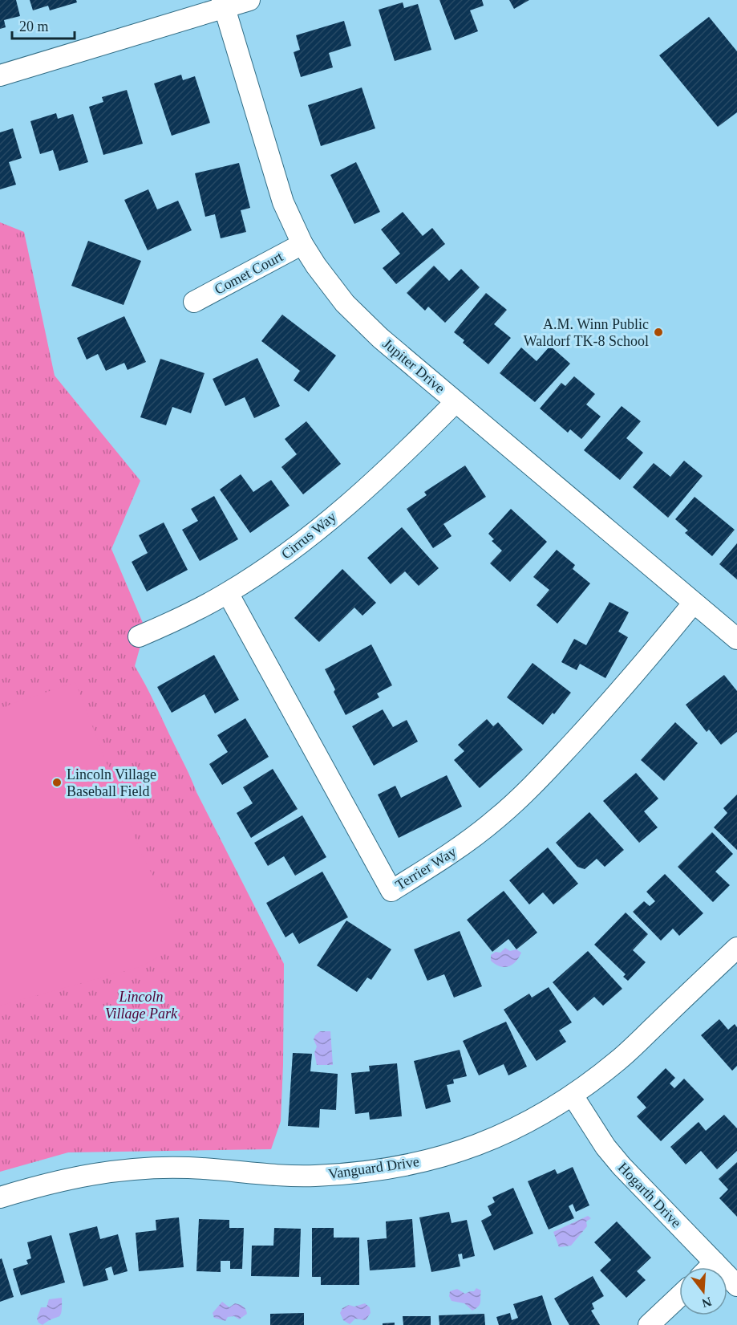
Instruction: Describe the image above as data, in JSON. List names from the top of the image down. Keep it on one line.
{"streets":{"street":["Comet Court","Jupiter Drive","Cirrus Way","Terrier Way","Vanguard Drive","Hogarth Drive"]},"crossings":[["Comet Court","Jupiter Drive"],["Jupiter Drive","Cirrus Way"],["Jupiter Drive","Terrier Way"],["Cirrus Way","Terrier Way"],["Vanguard Drive","Hogarth Drive"]],"parks":["Lincoln Village Park"],"places":["A.M. Winn Public Waldorf TK-8 School","Lincoln Village Baseball Field"],"scale_bar":"20 m","north":"bottom"}
